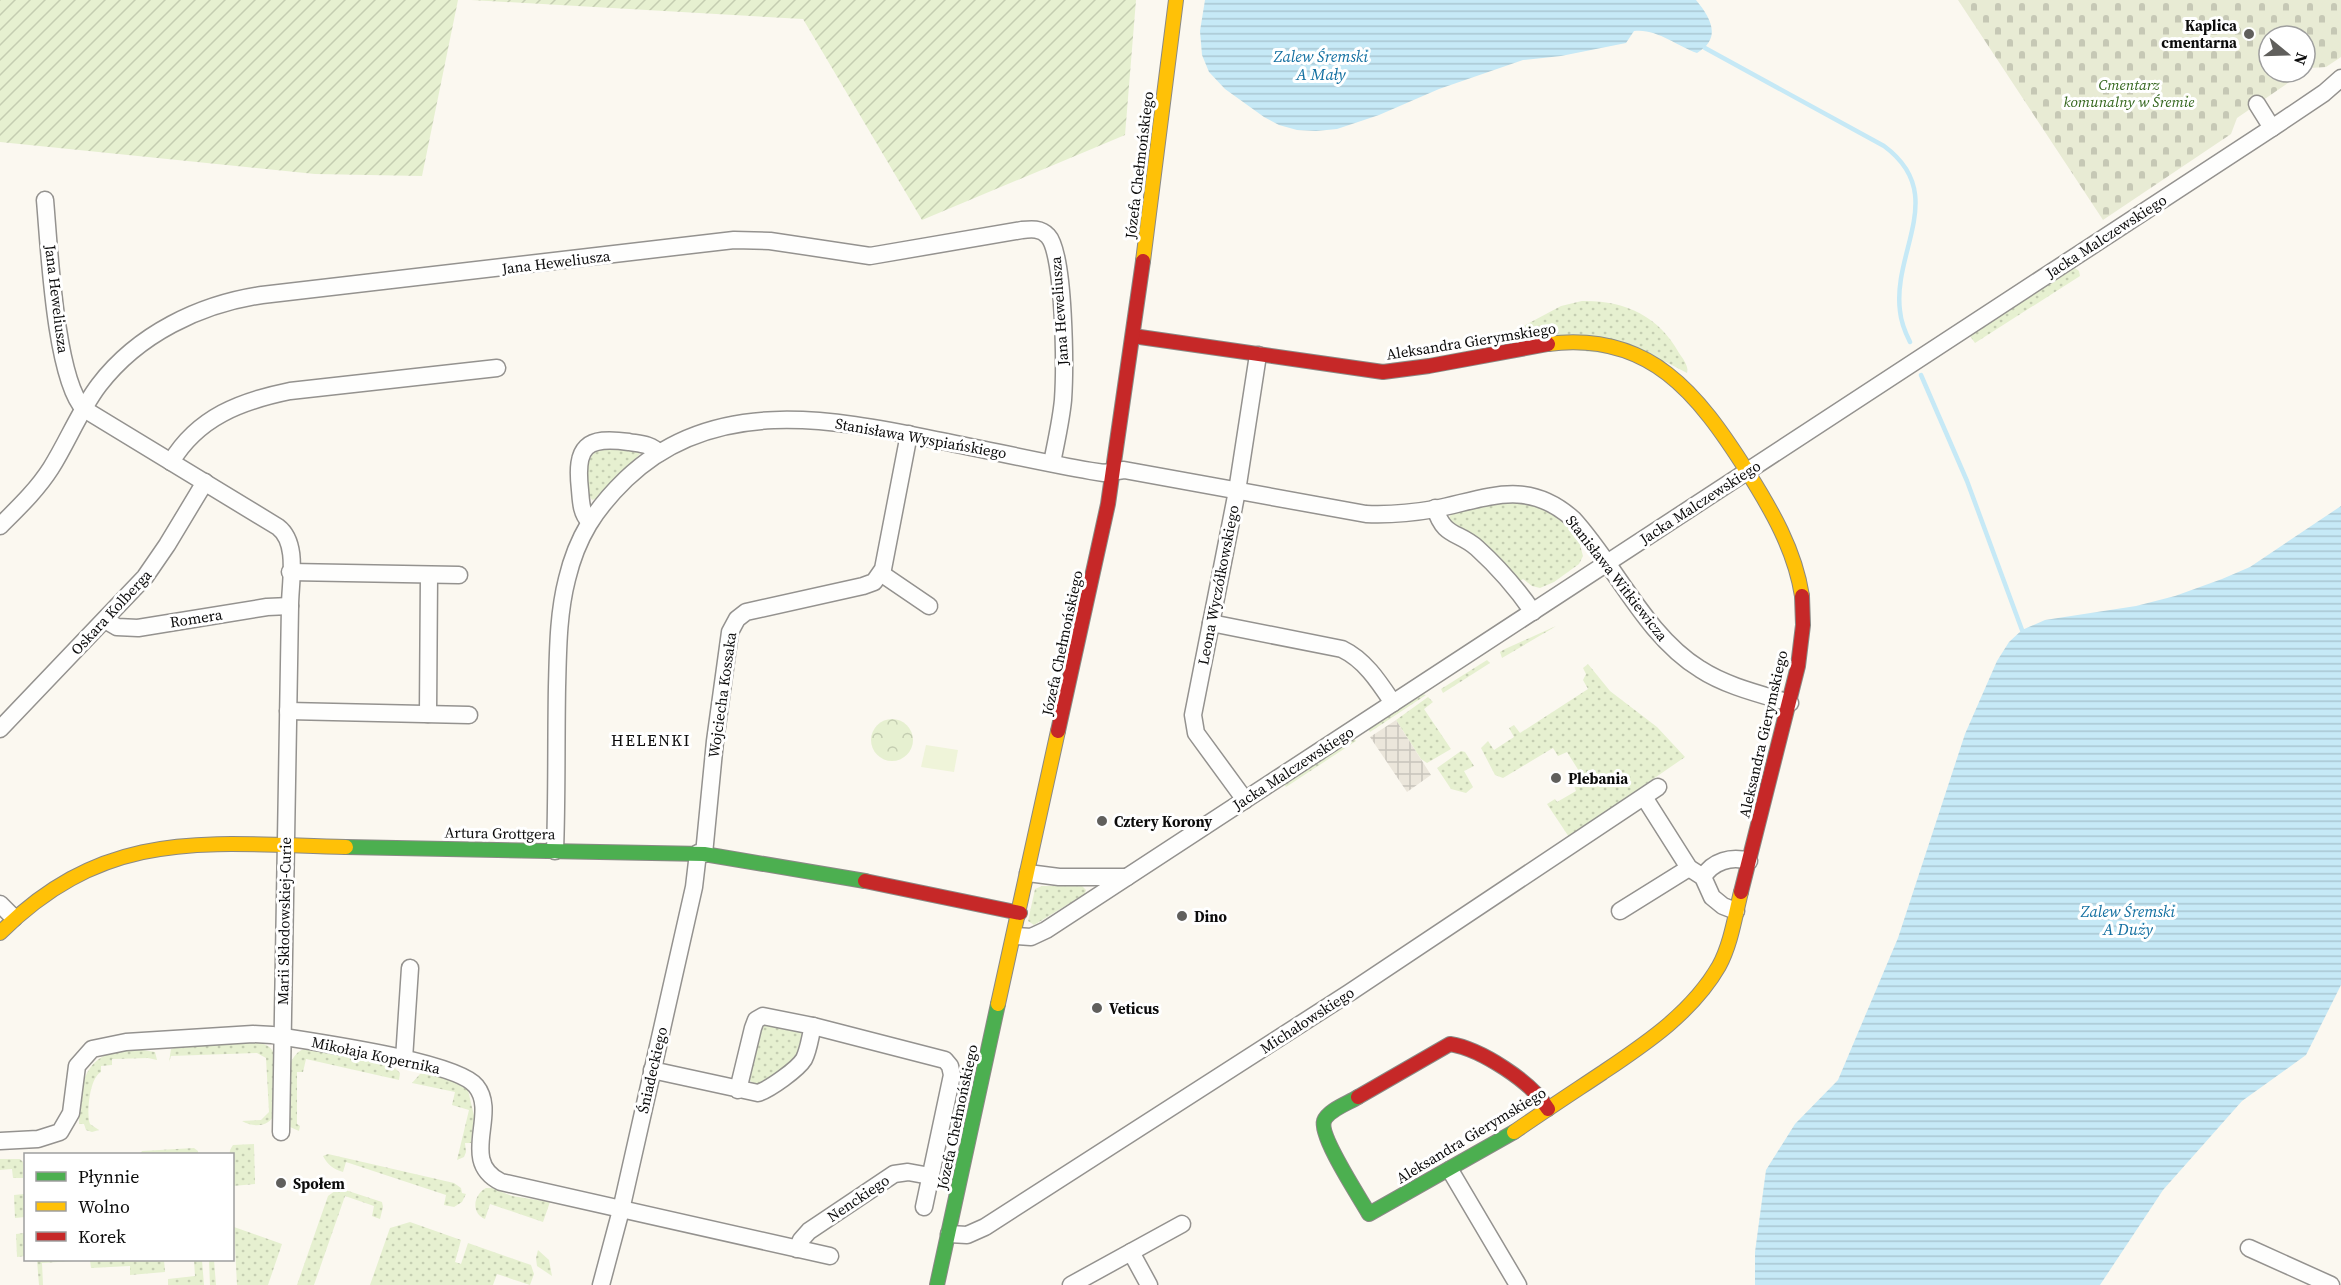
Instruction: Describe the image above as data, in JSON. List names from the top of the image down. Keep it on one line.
{"streets":{"street":["Józefa Chełmońskiego","Jacka Malczewskiego","Jana Heweliusza","Aleksandra Gierymskiego","Stanisława Wyspiańskiego","Stanisława Witkiewicza","Leona Wyczółkowskiego","Oskara Kolberga","Romera","Wojciecha Kossaka","Artura Grottgera","Marii Skłodowskiej-Curie","Michałowskiego","Mikołaja Kopernika","Śniadeckiego","Nenckiego"]},"crossings":[["Józefa Chełmońskiego","Jacka Malczewskiego"],["Józefa Chełmońskiego","Aleksandra Gierymskiego"],["Józefa Chełmońskiego","Stanisława Wyspiańskiego"],["Józefa Chełmońskiego","Stanisława Witkiewicza"],["Józefa Chełmońskiego","Artura Grottgera"],["Józefa Chełmońskiego","Michałowskiego"],["Jacka Malczewskiego","Aleksandra Gierymskiego"],["Jacka Malczewskiego","Stanisława Witkiewicza"],["Jacka Malczewskiego","Leona Wyczółkowskiego"],["Jana Heweliusza","Stanisława Wyspiańskiego"],["Jana Heweliusza","Marii Skłodowskiej-Curie"],["Aleksandra Gierymskiego","Stanisława Witkiewicza"],["Aleksandra Gierymskiego","Leona Wyczółkowskiego"],["Stanisława Wyspiańskiego","Stanisława Witkiewicza"],["Stanisława Wyspiańskiego","Artura Grottgera"],["Stanisława Witkiewicza","Leona Wyczółkowskiego"],["Oskara Kolberga","Romera"],["Oskara Kolberga","Marii Skłodowskiej-Curie"],["Romera","Marii Skłodowskiej-Curie"],["Wojciecha Kossaka","Artura Grottgera"],["Wojciecha Kossaka","Śniadeckiego"],["Artura Grottgera","Marii Skłodowskiej-Curie"],["Artura Grottgera","Śniadeckiego"],["Marii Skłodowskiej-Curie","Mikołaja Kopernika"],["Mikołaja Kopernika","Śniadeckiego"],["Mikołaja Kopernika","Nenckiego"]],"districts":["HELENKI"],"water":["Zalew Śremski A Mały","Zalew Śremski A Duży"],"parks":["Cmentarz komunalny w Śremie"],"places":["Kaplica cmentarna","Plebania","Cztery Korony","Dino","Veticus","Społem"],"legend":["Płynnie","Wolno","Korek"],"north":"right"}
